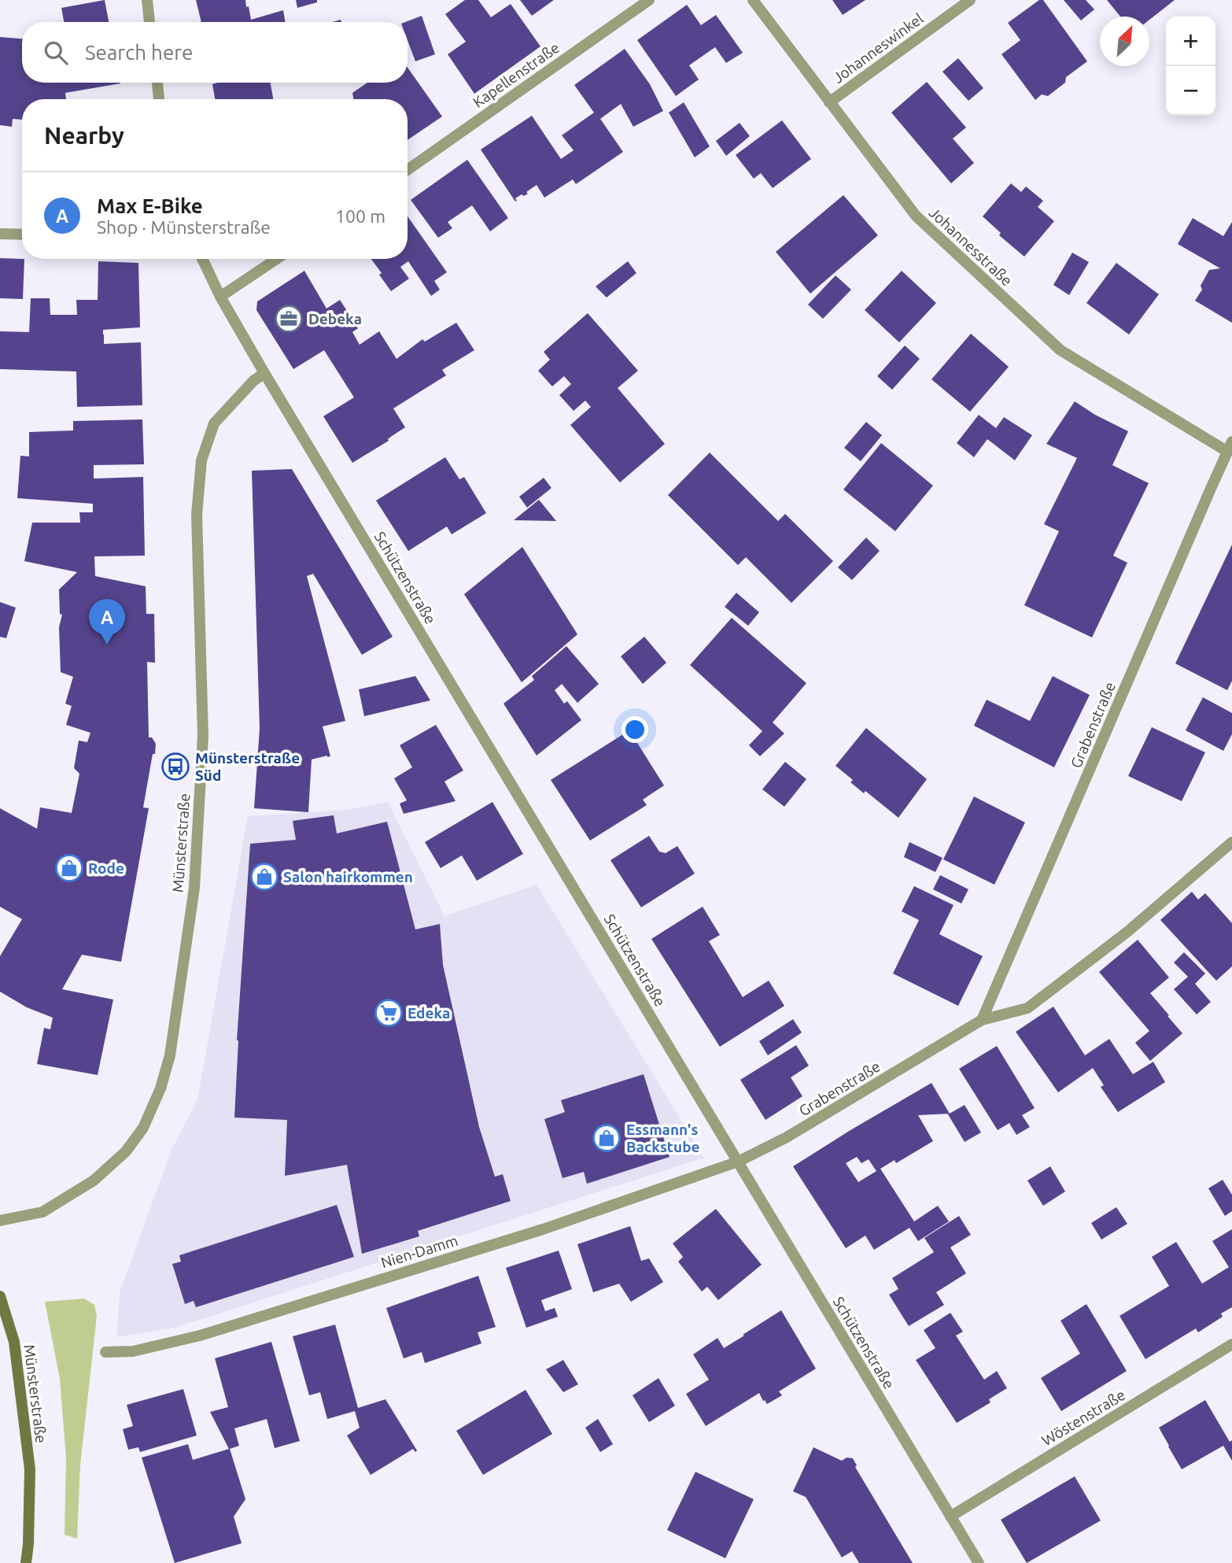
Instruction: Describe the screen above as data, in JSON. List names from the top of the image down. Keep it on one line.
{"streets":{"main road":["Münsterstraße"],"street":["Johanneswinkel","Kapellenstraße","Johannesstraße","Schützenstraße","Grabenstraße","Nien-Damm","Wöstenstraße"]},"crossings":[["Johanneswinkel","Johannesstraße"],["Johannesstraße","Grabenstraße"],["Schützenstraße","Grabenstraße"],["Schützenstraße","Münsterstraße"],["Schützenstraße","Nien-Damm"],["Schützenstraße","Wöstenstraße"],["Grabenstraße","Nien-Damm"]],"places":{"office":["Debeka"],"bus stop":["Münsterstraße Süd"],"shop":["Rode","Salon hairkommen","Essmann's Backstube"],"supermarket":["Edeka"]},"north":"top right","page":{"map_buttons":["+","−"],"search":"Search here","heading":"Nearby","list":[{"mark":"A","name":"Max E-Bike","note":"Shop · Münsterstraße","value":"100 m"}],"pins":"A"}}
